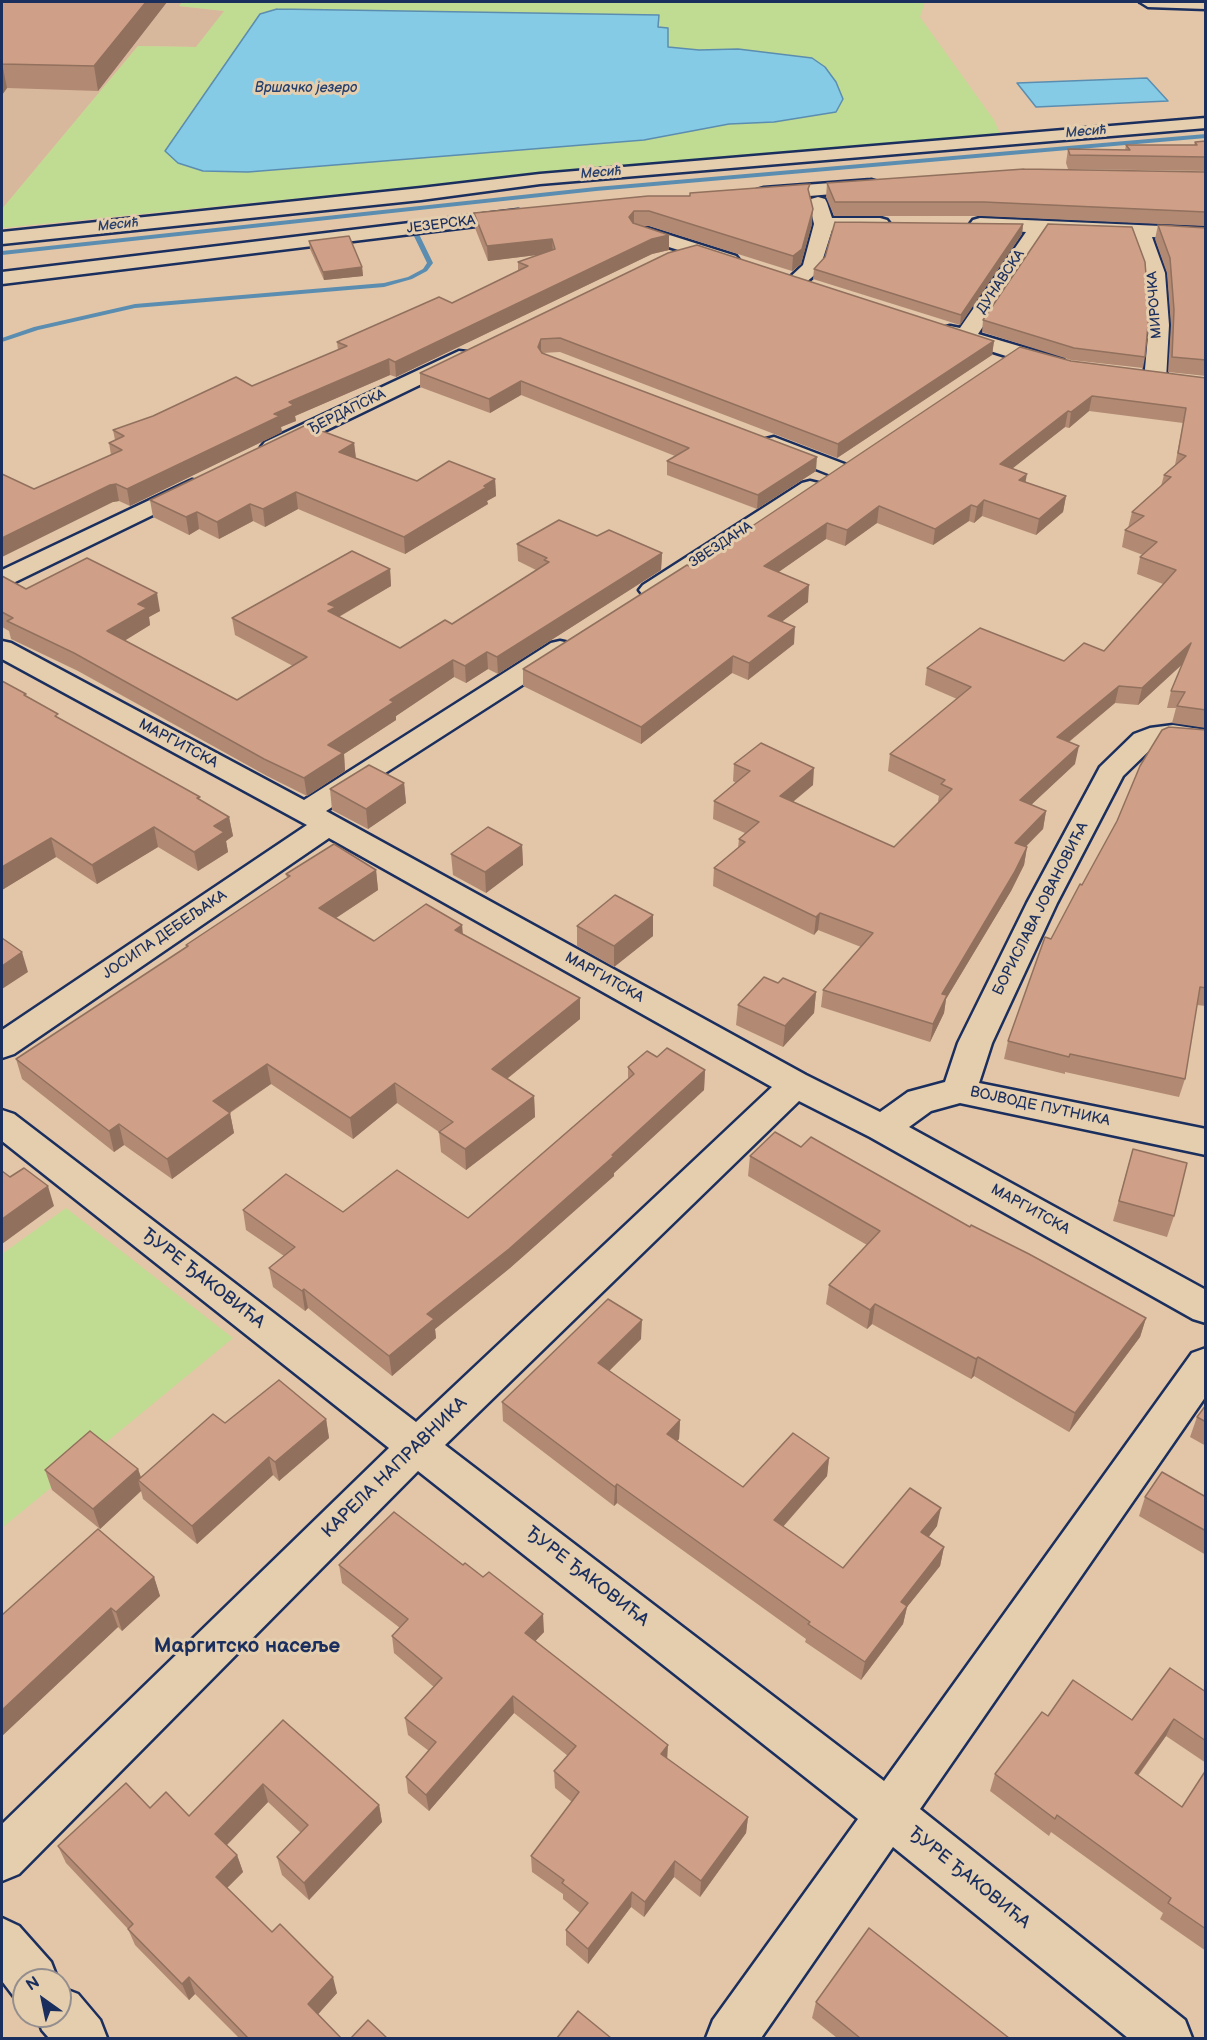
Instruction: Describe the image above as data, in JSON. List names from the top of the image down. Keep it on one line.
{"streets":{"street":["ЈЕЗЕРСКА","ДУНАВСКА","МИРОЧКА","ЂЕРДАПСКА","ЗВЕЗДАНА","МАРГИТСКА","БОРИСЛАВА ЈОВАНОВИЋА","ЈОСИПА ДЕБЕЉАКА","ВОЈВОДЕ ПУТНИКА","ЂУРЕ ЂАКОВИЋА","КАРЕЛА НАПРАВНИКА"]},"crossings":[["МАРГИТСКА","ЈОСИПА ДЕБЕЉАКА"],["МАРГИТСКА","ВОЈВОДЕ ПУТНИКА"],["МАРГИТСКА","КАРЕЛА НАПРАВНИКА"],["БОРИСЛАВА ЈОВАНОВИЋА","ВОЈВОДЕ ПУТНИКА"],["ЂУРЕ ЂАКОВИЋА","КАРЕЛА НАПРАВНИКА"]],"districts":["Маргитско насеље"],"water":["Вршачко језеро","Месић"],"north":"top left"}
